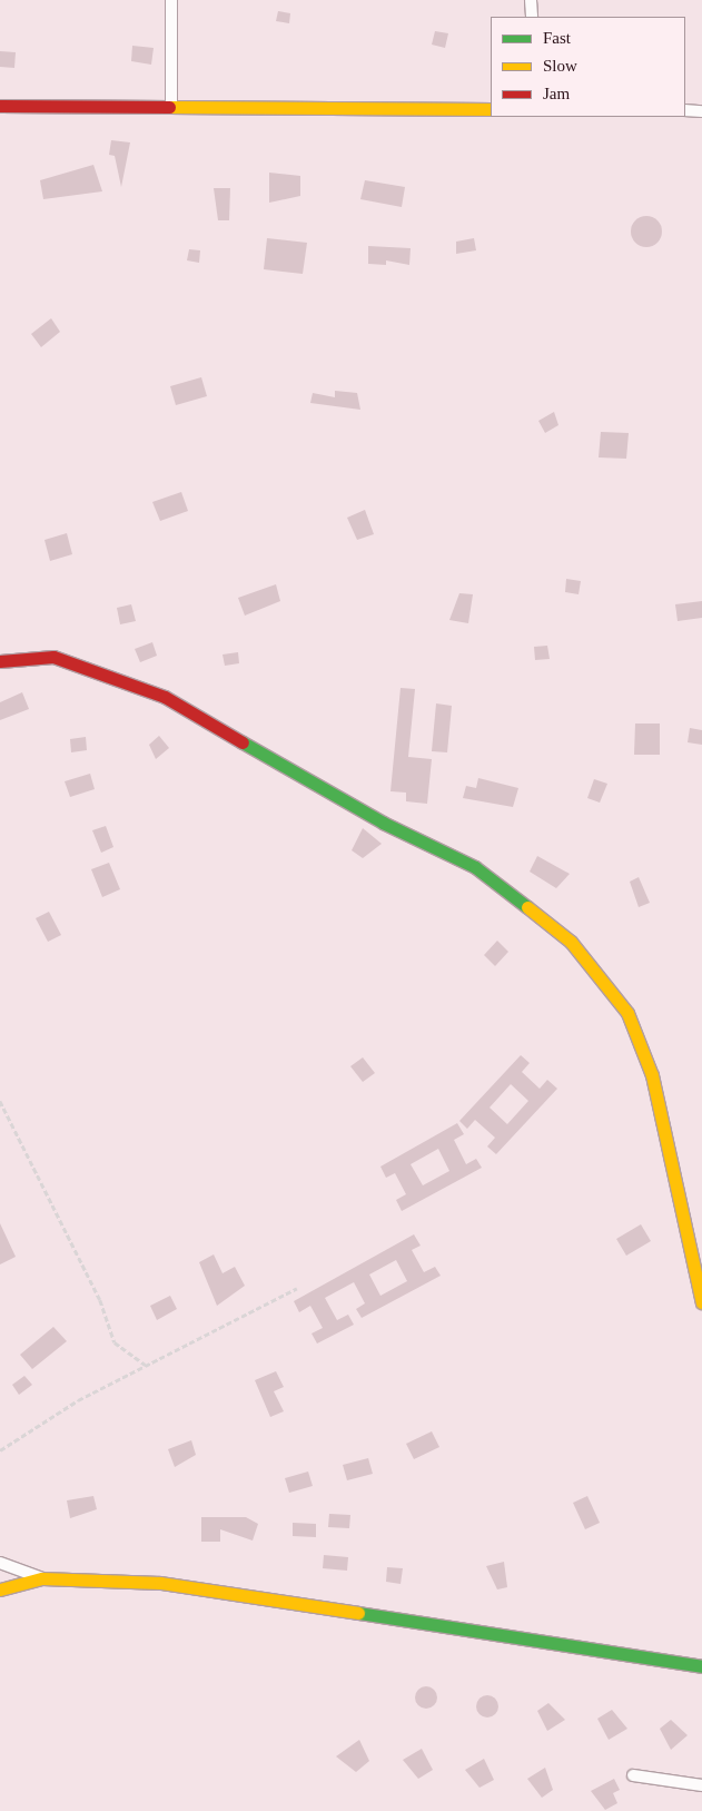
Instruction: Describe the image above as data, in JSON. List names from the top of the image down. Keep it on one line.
{"legend":["Fast","Slow","Jam"]}
